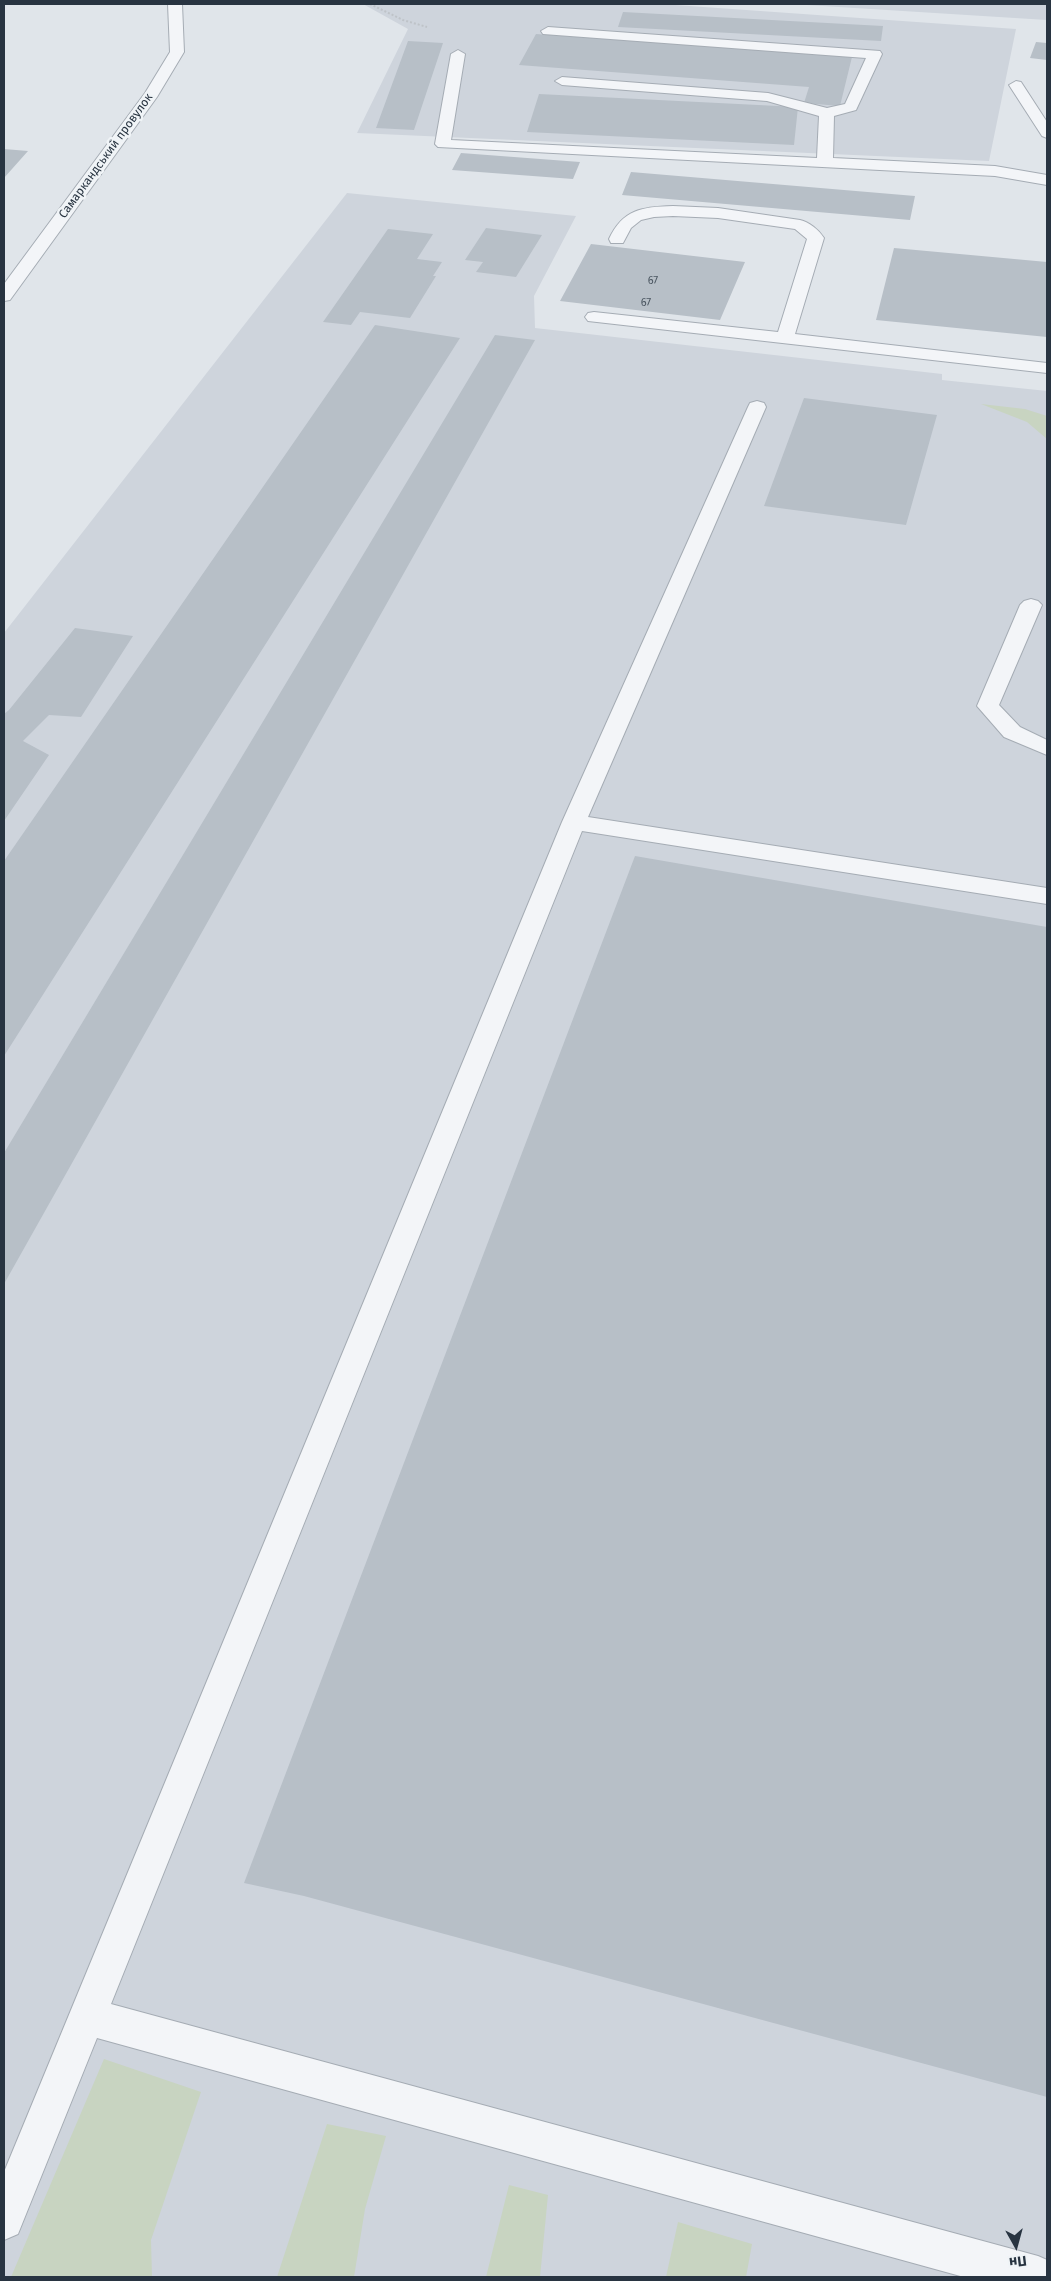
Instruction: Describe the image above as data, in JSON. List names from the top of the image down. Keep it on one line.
{"streets":{"street":["Самаркандський провулок"]},"house_numbers":["67","67"],"north":"bottom"}
